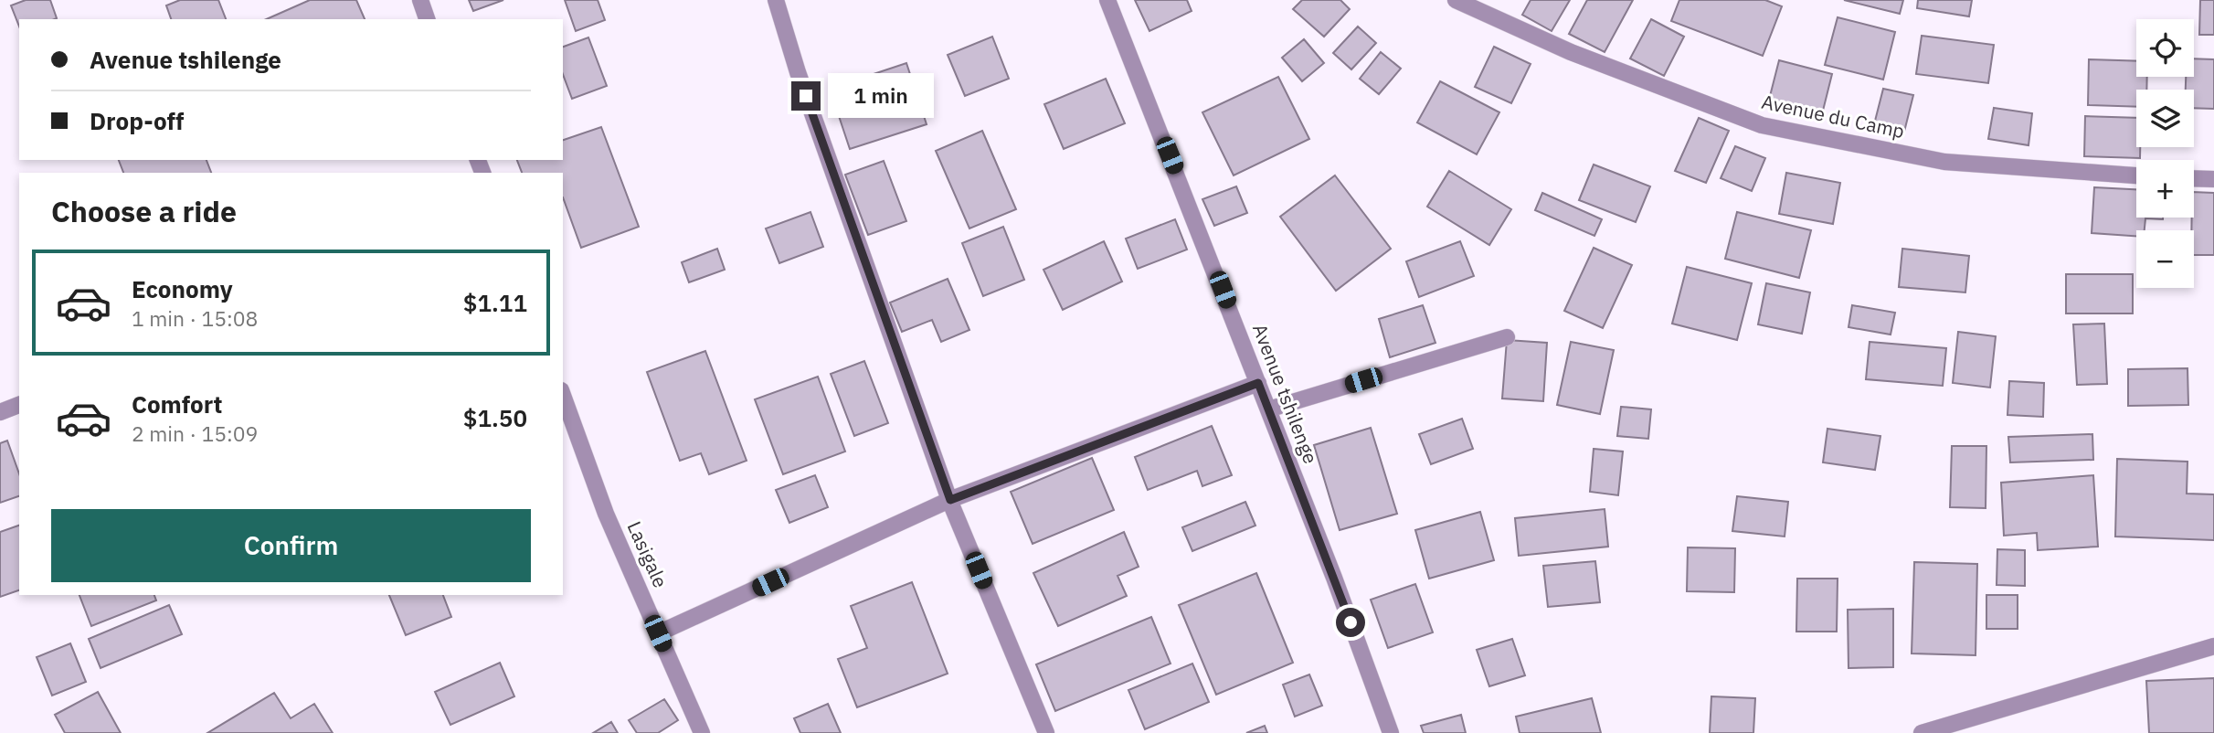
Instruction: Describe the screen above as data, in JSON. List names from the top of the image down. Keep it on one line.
{"streets":{"street":["Avenue du Camp","Avenue tshilenge","Lasigale"]},"page":{"map_buttons":["+","−"],"banner":["Avenue tshilenge","Drop-off"],"bubble":"1 min","heading":"Choose a ride","list":[{"name":"Economy","note":"1 min · 15:08","value":"$1.11"},{"name":"Comfort","note":"2 min · 15:09","value":"$1.50"}],"buttons":"Confirm"}}
